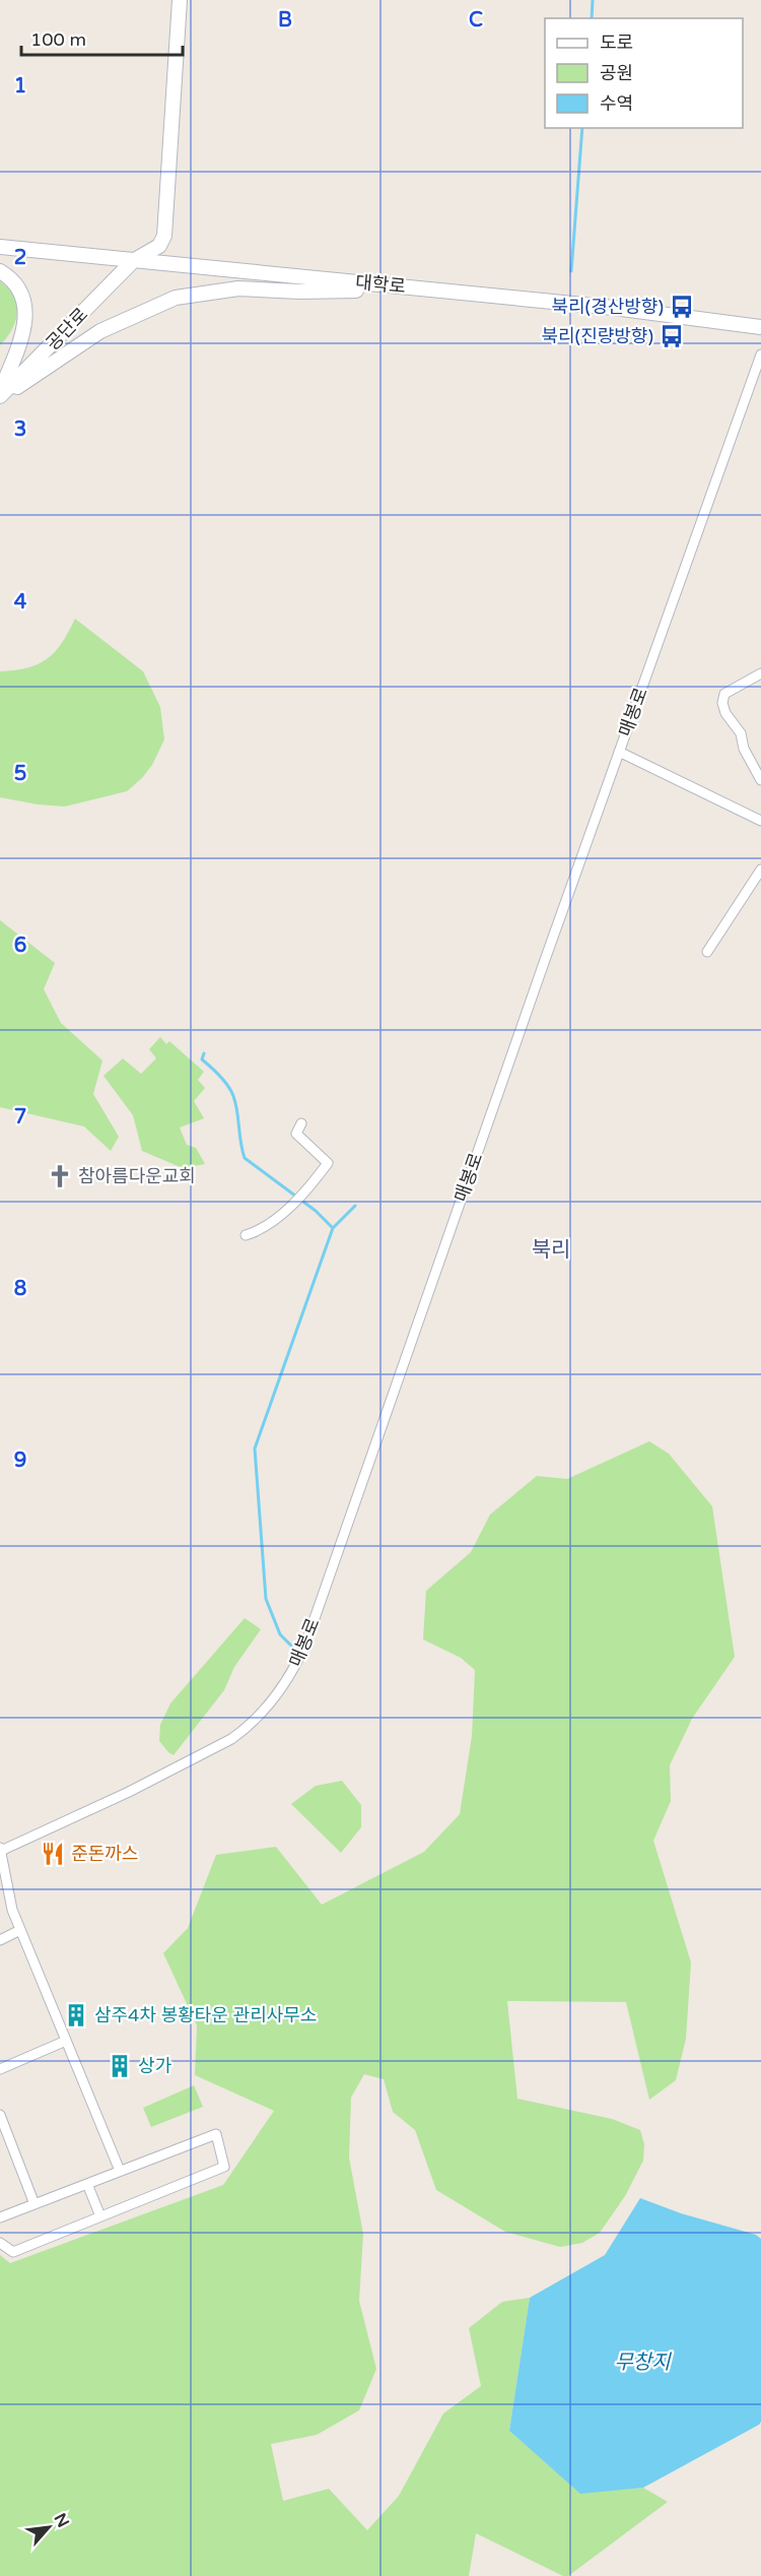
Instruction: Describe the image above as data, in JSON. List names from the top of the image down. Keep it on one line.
{"streets":{"main road":["대학로","공단로"],"street":["매봉로"]},"crossings":[["대학로","공단로"]],"districts":["북리"],"water":["무창지"],"places":{"bus stop":["북리(경산방향)","북리(진량방향)"],"church":["참아름다운교회"],"restaurant":["준돈까스"],"building":["삼주4차 봉황타운 관리사무소","상가"]},"legend":["도로","공원","수역"],"scale_bar":"100 m","north":"top right","grid":{"columns":["B","C"],"rows":["1","2","3","4","5","6","7","8","9"]}}
